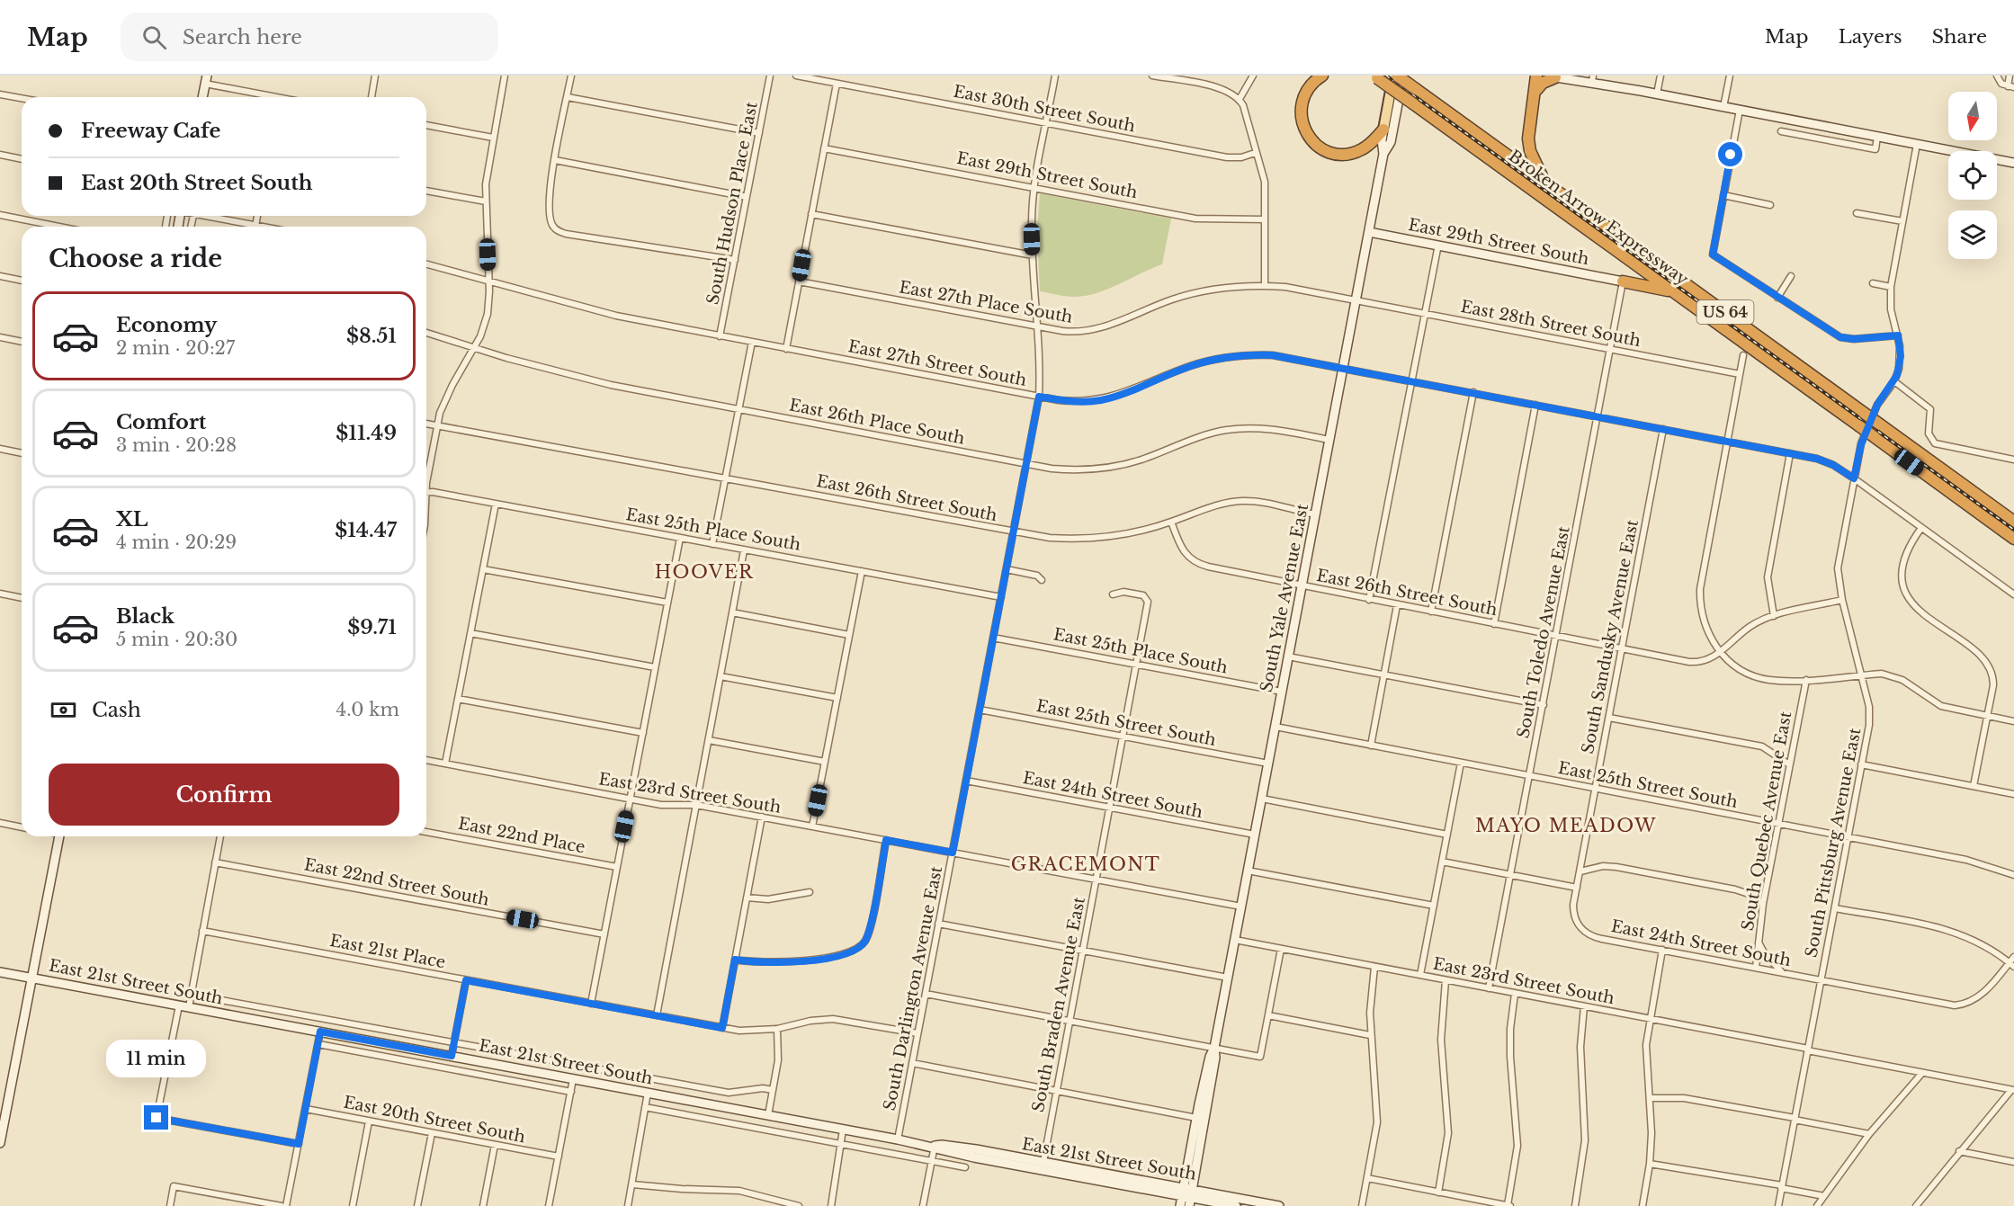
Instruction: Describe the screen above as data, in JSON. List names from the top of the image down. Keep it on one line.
{"streets":{"highway":["Broken Arrow Expressway","US 64"],"main road":["East 29th Street South","South Yale Avenue East","East 21st Street South"],"street":["East 30th Street South","South Hudson Place East","East 27th Place South","East 28th Street South","East 27th Street South","East 26th Place South","East 26th Street South","East 25th Place South","South Toledo Avenue East","South Sandusky Avenue East","East 25th Street South","East 23rd Street South","East 24th Street South","South Quebec Avenue East","East 22nd Place","South Pittsburg Avenue East","East 22nd Street South","East 21st Place","South Darlington Avenue East","South Braden Avenue East","East 20th Street South"]},"crossings":[["East 30th Street South","South Darlington Avenue East"],["East 29th Street South","South Yale Avenue East"],["East 29th Street South","South Toledo Avenue East"],["East 29th Street South","South Darlington Avenue East"],["South Hudson Place East","East 27th Street South"],["Broken Arrow Expressway","South Yale Avenue East"],["East 27th Place South","East 28th Street South"],["East 27th Place South","South Yale Avenue East"],["East 27th Place South","South Darlington Avenue East"],["East 28th Street South","South Yale Avenue East"],["East 28th Street South","South Toledo Avenue East"],["East 27th Street South","South Yale Avenue East"],["East 27th Street South","South Toledo Avenue East"],["East 27th Street South","South Sandusky Avenue East"],["East 27th Street South","South Pittsburg Avenue East"],["East 27th Street South","South Darlington Avenue East"],["East 26th Place South","South Yale Avenue East"],["East 26th Place South","South Darlington Avenue East"],["East 26th Street South","South Yale Avenue East"],["East 26th Street South","South Toledo Avenue East"],["East 26th Street South","South Sandusky Avenue East"],["East 26th Street South","South Darlington Avenue East"],["East 25th Place South","South Yale Avenue East"],["East 25th Place South","South Darlington Avenue East"],["East 25th Place South","South Braden Avenue East"],["South Yale Avenue East","East 25th Street South"],["South Yale Avenue East","East 23rd Street South"],["South Yale Avenue East","East 24th Street South"],["South Yale Avenue East","East 21st Street South"],["South Toledo Avenue East","East 25th Street South"],["South Toledo Avenue East","East 23rd Street South"],["South Sandusky Avenue East","East 25th Street South"],["South Sandusky Avenue East","East 24th Street South"],["East 25th Street South","South Quebec Avenue East"],["East 25th Street South","South Pittsburg Avenue East"],["East 25th Street South","South Darlington Avenue East"],["East 25th Street South","South Braden Avenue East"],["East 23rd Street South","South Pittsburg Avenue East"],["East 23rd Street South","South Darlington Avenue East"],["East 23rd Street South","South Braden Avenue East"],["East 24th Street South","South Quebec Avenue East"],["East 24th Street South","South Pittsburg Avenue East"],["East 24th Street South","South Darlington Avenue East"],["East 24th Street South","South Braden Avenue East"],["East 21st Place","South Darlington Avenue East"],["East 21st Street South","South Darlington Avenue East"],["East 21st Street South","South Braden Avenue East"]],"districts":["HOOVER","MAYO MEADOW","GRACEMONT"],"north":"bottom","page":{"header":"Map","search":"Search here","nav":["Map","Layers","Share"],"banner":["Freeway Cafe","East 20th Street South"],"heading":"Choose a ride","list":[{"name":"Economy","note":"2 min · 20:27","value":"$8.51"},{"name":"Comfort","note":"3 min · 20:28","value":"$11.49"},{"name":"XL","note":"4 min · 20:29","value":"$14.47"},{"name":"Black","note":"5 min · 20:30","value":"$9.71"}],"pay":["Cash","4.0 km"],"buttons":"Confirm","bubble":"11 min"}}
